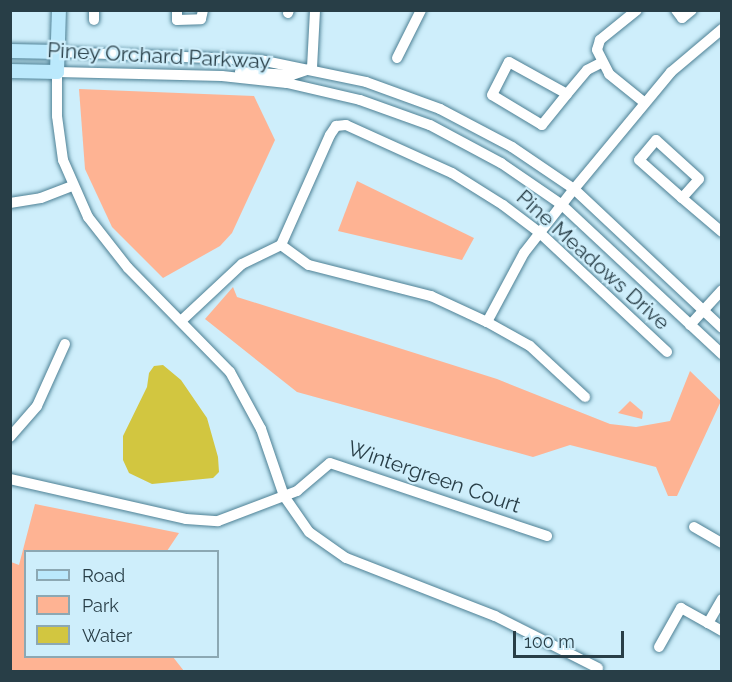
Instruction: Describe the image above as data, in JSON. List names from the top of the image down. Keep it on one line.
{"streets":{"main road":["Piney Orchard Parkway"],"street":["Pine Meadows Drive","Wintergreen Court"]},"legend":["Road","Park","Water"],"scale_bar":"100 m"}
